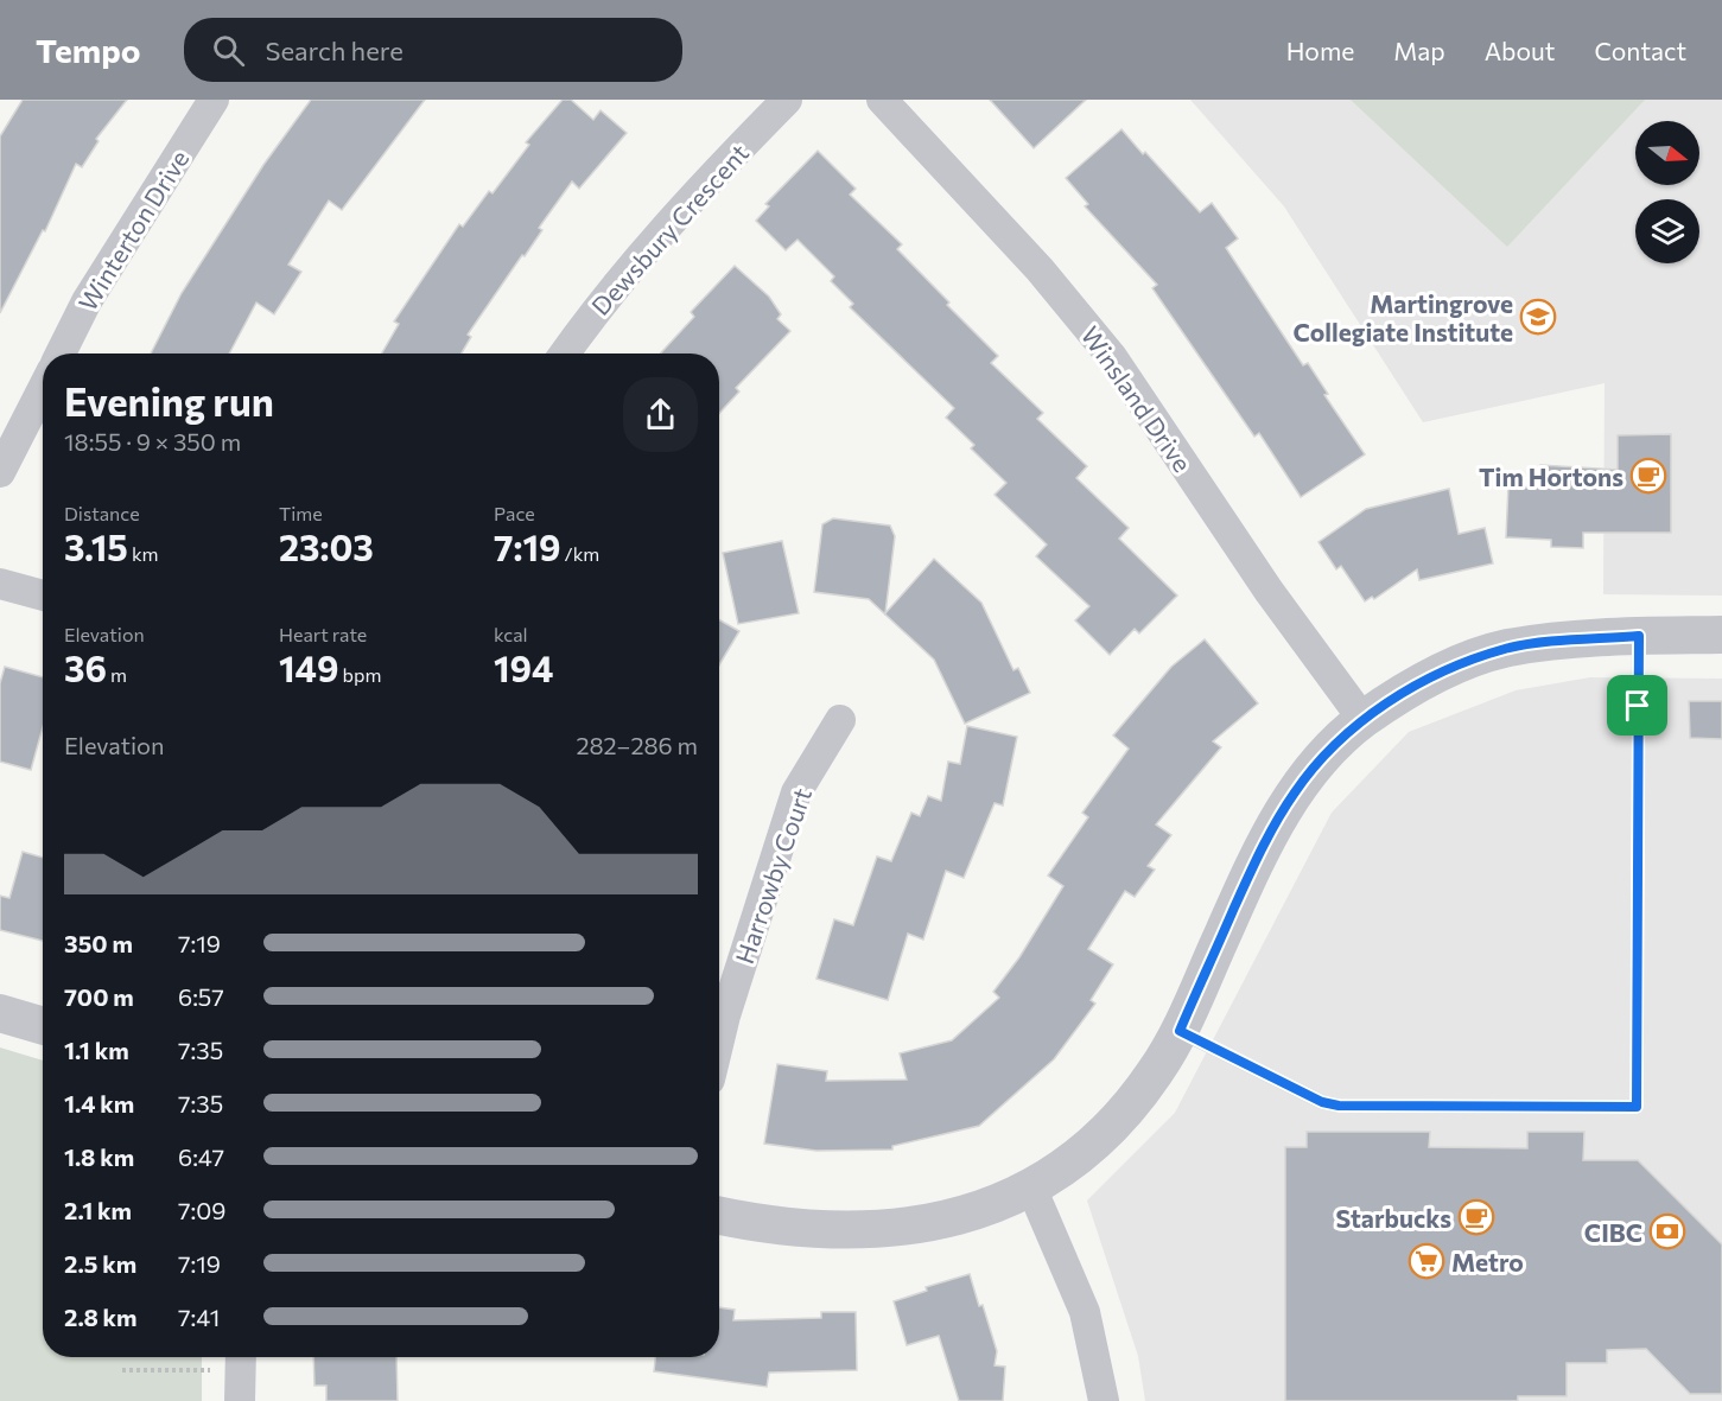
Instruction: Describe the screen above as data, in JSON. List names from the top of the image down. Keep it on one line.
{"streets":{"street":["Dewsbury Crescent","Winterton Drive","Winsland Drive","Harrowby Court"]},"places":{"school or university":["Martingrove Collegiate Institute"],"cafe":["Tim Hortons","Starbucks"],"bank":["CIBC"],"supermarket":["Metro"]},"north":"right","page":{"header":"Tempo","search":"Search here","nav":["Home","Map","About","Contact"],"heading":["Evening run","18:55 · 9 × 350 m"],"stats":[["Distance","3.15 km"],["Time","23:03"],["Pace","7:19 /km"],["Elevation","36 m"],["Heart rate","149 bpm"],["kcal","194"]],"chart":["Elevation","282–286 m"],"list":[{"name":"350 m","note":"7:19"},{"name":"700 m","note":"6:57"},{"name":"1.1 km","note":"7:35"},{"name":"1.4 km","note":"7:35"},{"name":"1.8 km","note":"6:47"},{"name":"2.1 km","note":"7:09"},{"name":"2.5 km","note":"7:19"},{"name":"2.8 km","note":"7:41"}]}}
